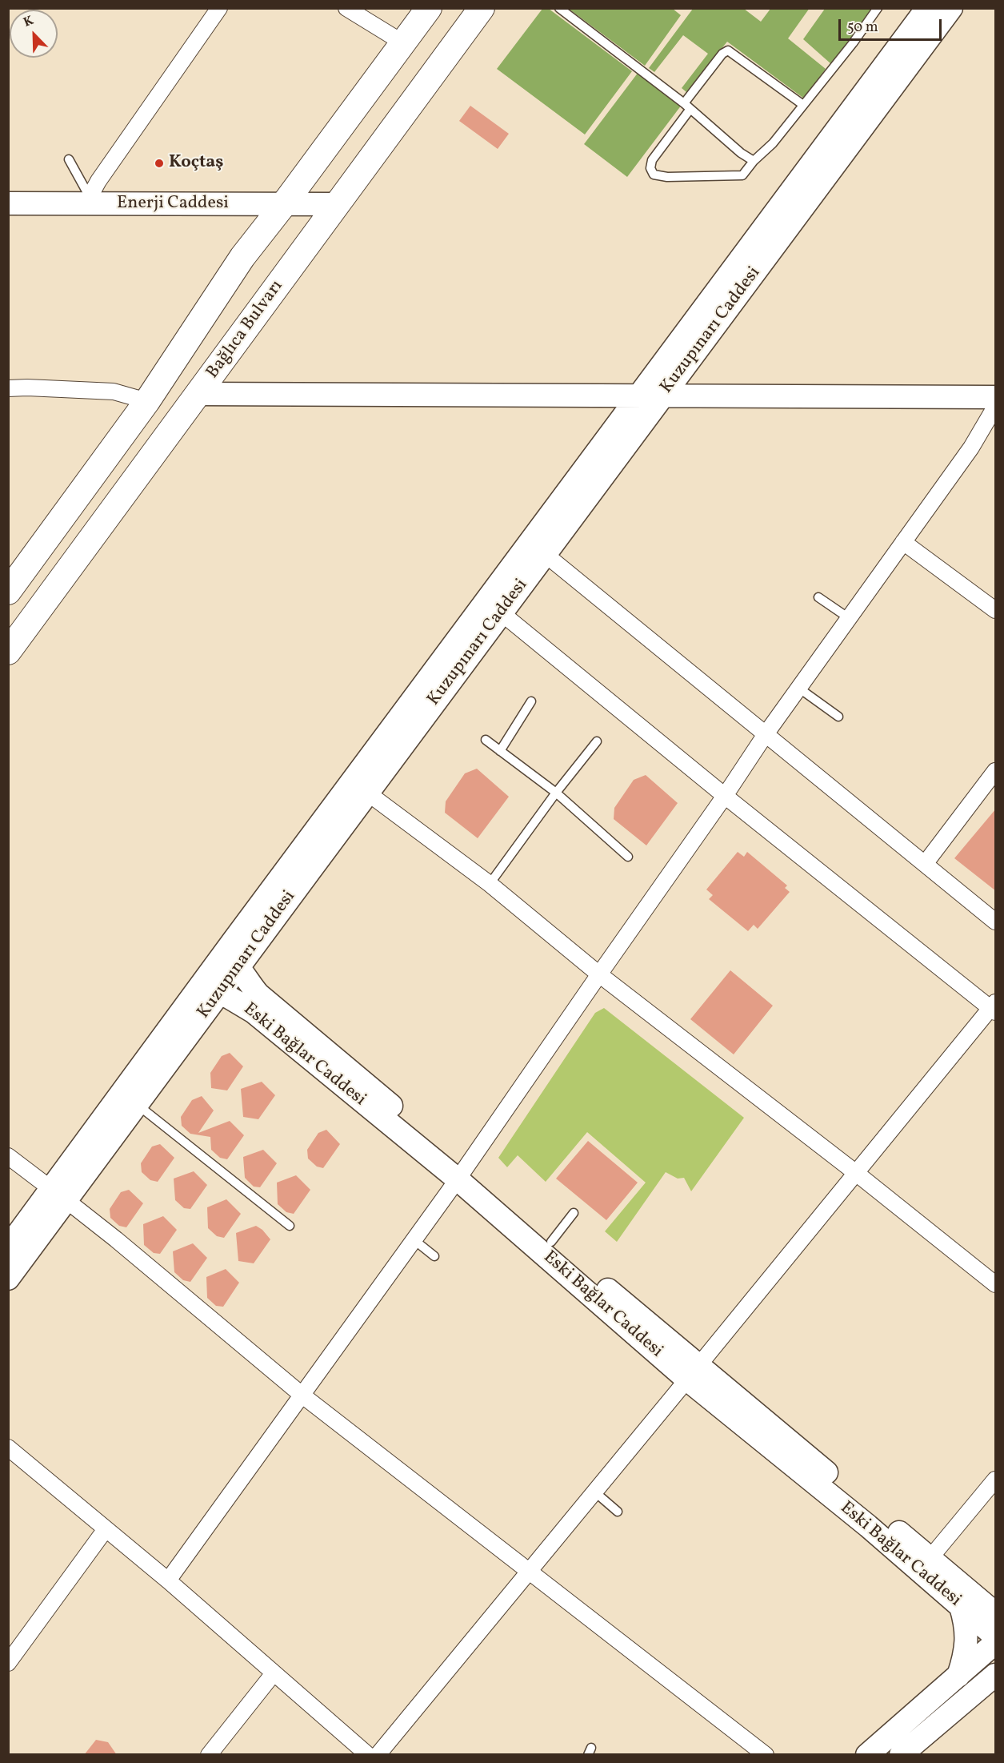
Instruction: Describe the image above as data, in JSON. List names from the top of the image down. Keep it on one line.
{"streets":{"main road":["Bağlıca Bulvarı"],"street":["Enerji Caddesi","Kuzupınarı Caddesi","Eski Bağlar Caddesi"]},"crossings":[["Enerji Caddesi","Bağlıca Bulvarı"],["Kuzupınarı Caddesi","Eski Bağlar Caddesi"]],"places":["Koçtaş"],"scale_bar":"50 m","north":"top left"}
